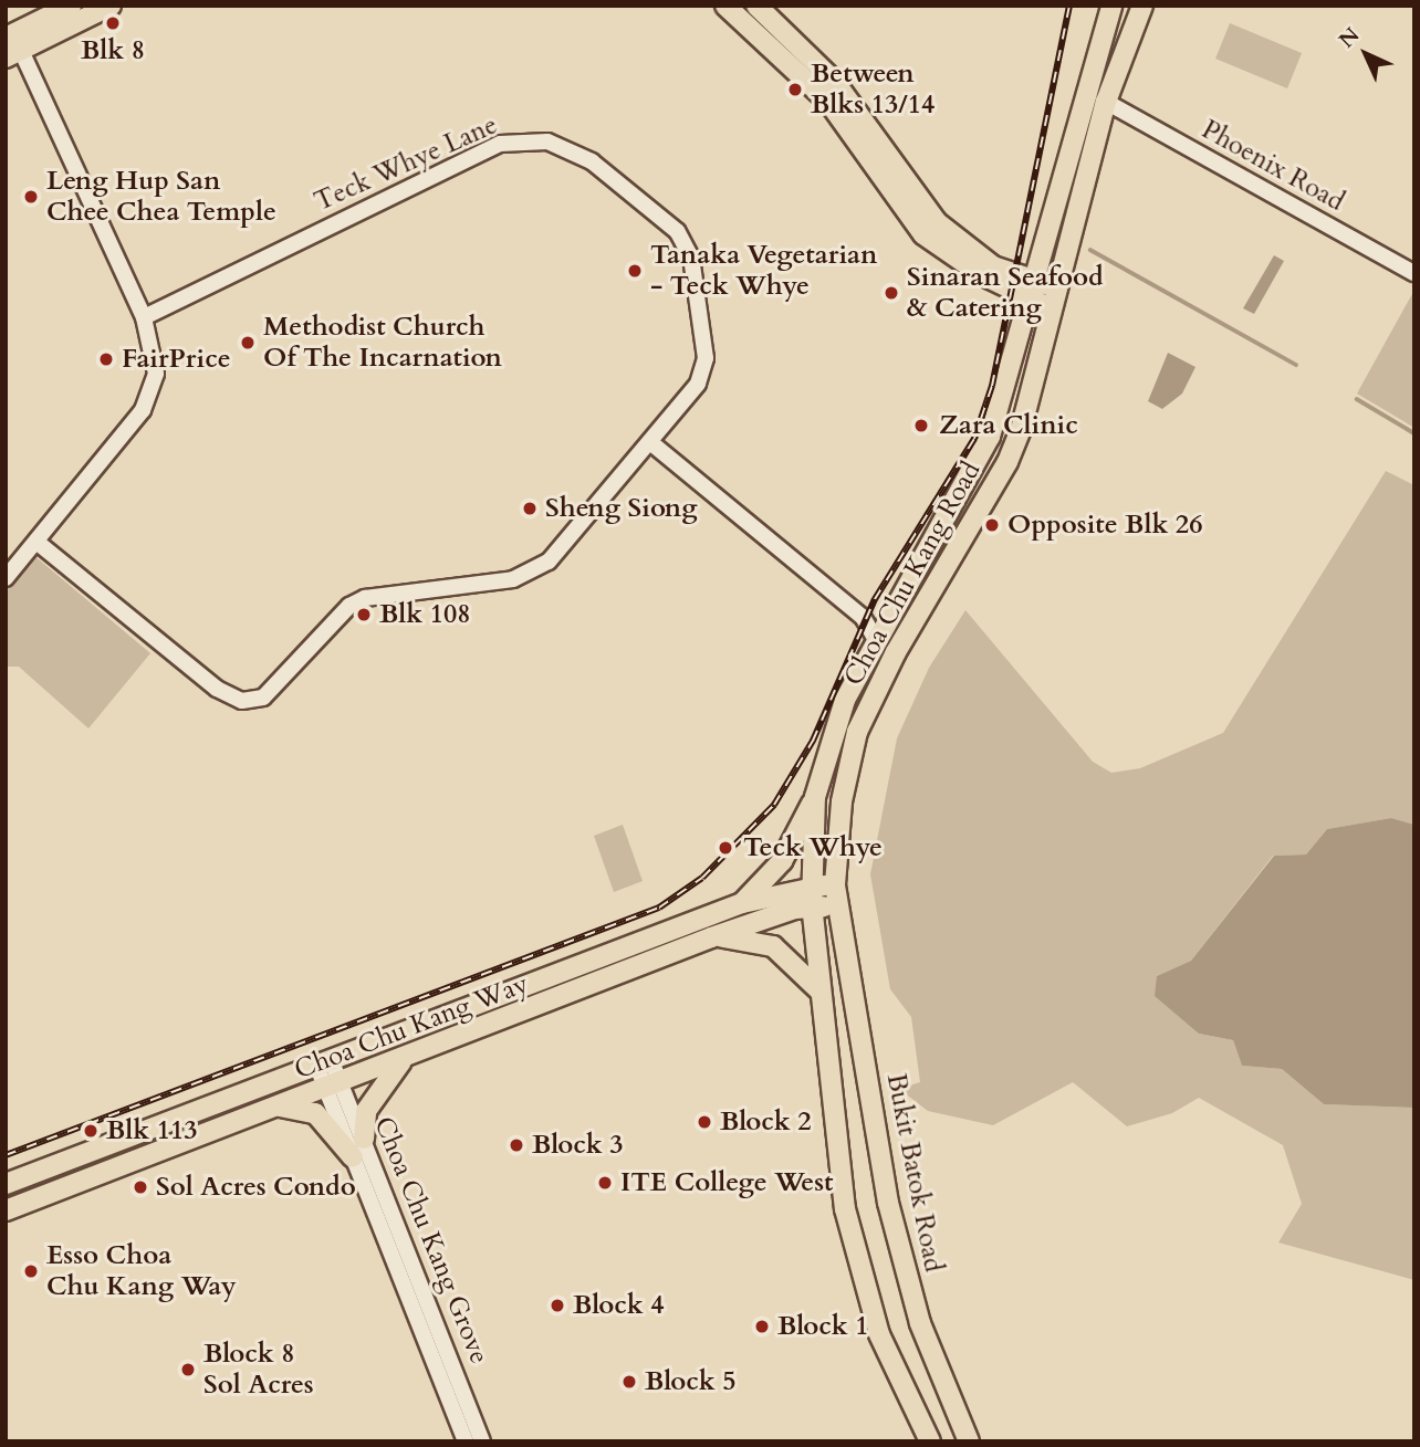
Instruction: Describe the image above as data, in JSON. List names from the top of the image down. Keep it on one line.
{"streets":{"main road":["Choa Chu Kang Road","Choa Chu Kang Way","Bukit Batok Road"],"street":["Teck Whye Lane","Phoenix Road","Choa Chu Kang Grove"]},"crossings":[["Phoenix Road","Choa Chu Kang Road"],["Choa Chu Kang Road","Choa Chu Kang Way"],["Choa Chu Kang Road","Bukit Batok Road"],["Choa Chu Kang Way","Bukit Batok Road"],["Choa Chu Kang Way","Choa Chu Kang Grove"]],"places":["Blk 8","Between Blks 13/14","Leng Hup San Chee Chea Temple","Tanaka Vegetarian - Teck Whye","Sinaran Seafood & Catering","Methodist Church Of The Incarnation","FairPrice","Zara Clinic","Sheng Siong","Opposite Blk 26","Blk 108","Teck Whye","Block 2","Blk 113","Block 3","ITE College West","Sol Acres Condo","Esso Choa Chu Kang Way","Block 4","Block 1","Block 8 Sol Acres","Block 5"],"north":"top left"}
